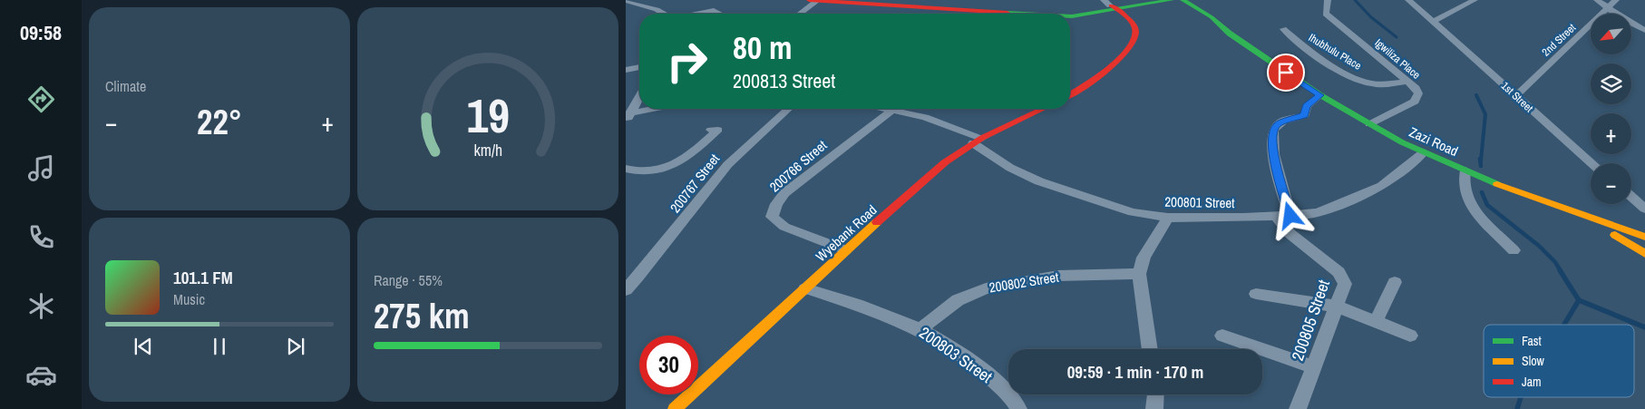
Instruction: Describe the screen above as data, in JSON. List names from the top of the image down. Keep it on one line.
{"streets":{"street":["2nd Street","Ihubhulu Place","Igwiliza Place","1st Street","Zazi Road","200766 Street","200767 Street","200801 Street","Wyebank Road","200802 Street","200805 Street","200803 Street"]},"crossings":[["2nd Street","1st Street"],["Ihubhulu Place","Igwiliza Place"],["Igwiliza Place","Zazi Road"],["Zazi Road","200801 Street"],["200766 Street","200801 Street"],["200766 Street","Wyebank Road"],["200801 Street","Wyebank Road"],["200801 Street","200805 Street"],["Wyebank Road","200803 Street"],["200802 Street","200803 Street"]],"legend":["Fast","Slow","Jam"],"north":"bottom left","page":{"tabs":"09:58","tile":["Climate",["Range · 55%","275 km"]],"map_buttons":["+","−"],"turn":["80 m","200813 Street"],"heat":["−","22°","+"],"song":["101.1 FM","Music"],"limit":"30","trip":"09:59 · 1 min · 170 m","gauge":["19","km/h"]}}
